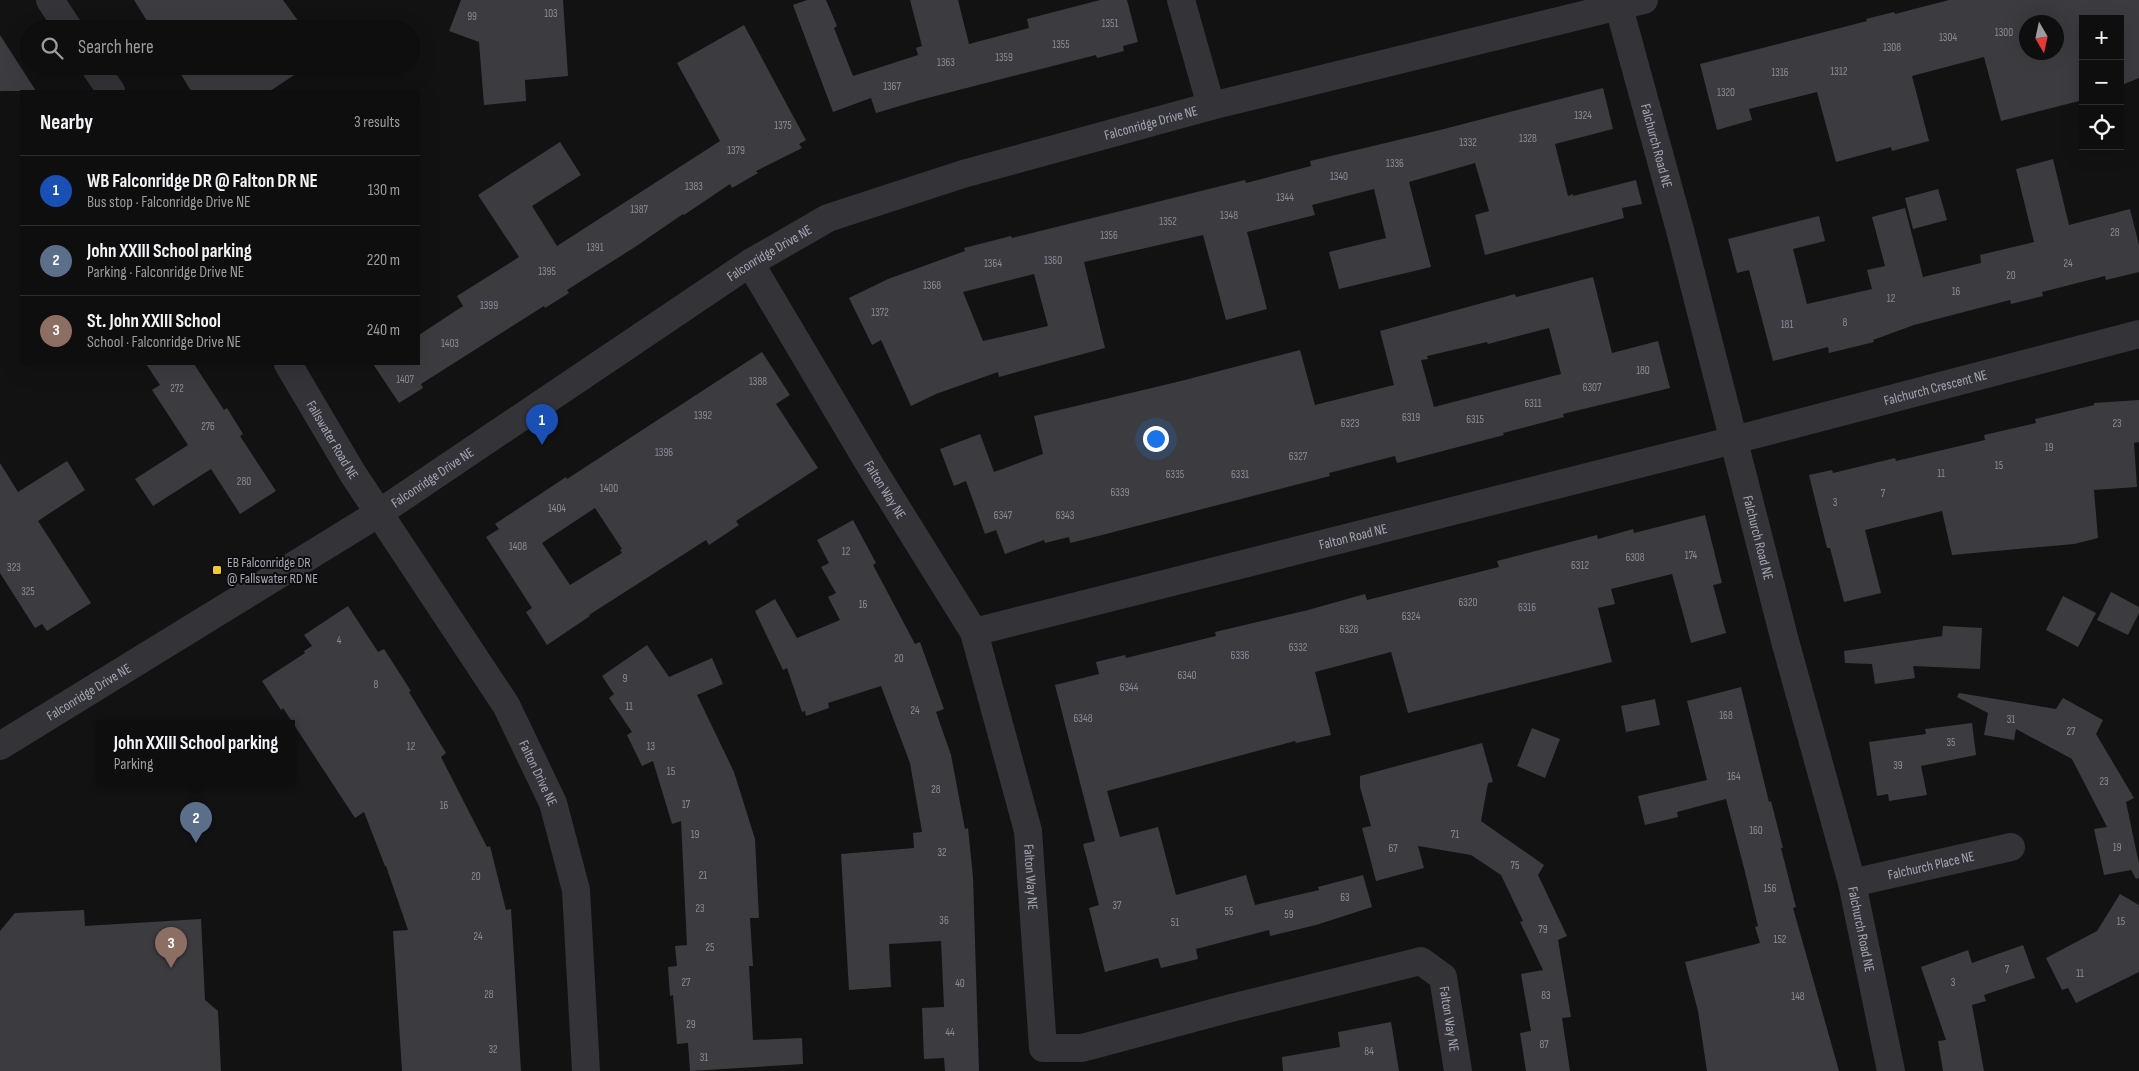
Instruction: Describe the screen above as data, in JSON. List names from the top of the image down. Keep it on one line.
{"streets":{"street":["Falconridge Drive NE","Falchurch Road NE","Falchurch Crescent NE","Fallswater Road NE","Falton Way NE","Falton Road NE","Falton Drive NE","Falchurch Place NE"]},"crossings":[["Falconridge Drive NE","Falchurch Road NE"],["Falconridge Drive NE","Fallswater Road NE"],["Falconridge Drive NE","Falton Way NE"],["Falconridge Drive NE","Falton Drive NE"],["Falchurch Road NE","Falchurch Crescent NE"],["Falchurch Road NE","Falton Road NE"],["Falchurch Road NE","Falchurch Place NE"],["Falchurch Crescent NE","Falton Road NE"],["Fallswater Road NE","Falton Drive NE"],["Falton Way NE","Falton Road NE"]],"places":{"transit":["EB Falconridge DR @ Fallswater RD NE"]},"house_numbers":["103","99","1351","1300","1304","1355","1308","1359","1363","1312","1316","1367","1320","1324","1375","1328","1332","1379","1336","1340","1383","1344","1387","1348","1352","28","1356","1391","1360","1364","24","1395","20","1368","16","12","1399","1372","8","181","1403","180","1407","1388","6307","272","6311","1392","6319","6315","6323","23","276","19","1396","6327","15","11","6335","6331","280","1400","6339","7","3","1404","6347","6343","1408","12","174","6308","6312","323","325","6320","16","6316","6324","6328","4","6332","6336","20","6340","9","8","6344","11","24","168","6348","31","27","35","12","13","39","15","164","23","28","17","16","160","19","71","19","67","32","75","21","20","156","63","37","23","55","59","36","15","51","79","24","152","25","7","11","27","3","40","28","83","148","29","44","87","32","84","31"],"north":"bottom","page":{"map_buttons":["+","−"],"search":"Search here","heading":["Nearby","3 results"],"list":[{"mark":"1","name":"WB Falconridge DR @ Falton DR NE","note":"Bus stop · Falconridge Drive NE","value":"130 m"},{"mark":"2","name":"John XXIII School parking","note":"Parking · Falconridge Drive NE","value":"220 m"},{"mark":"3","name":"St. John XXIII School","note":"School · Falconridge Drive NE","value":"240 m"}],"pins":["1","2","3"],"popup":["John XXIII School parking","Parking"]}}
